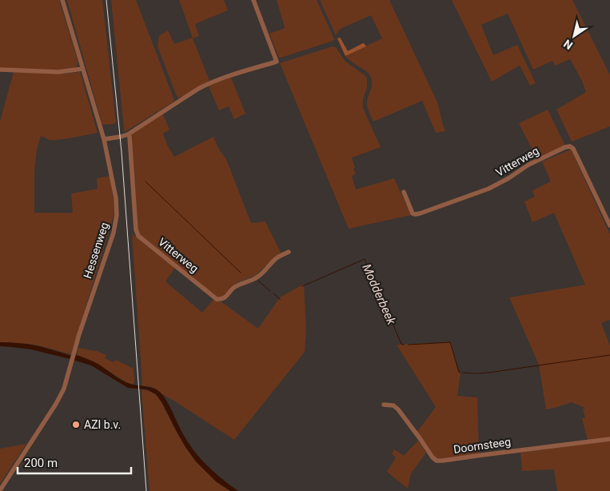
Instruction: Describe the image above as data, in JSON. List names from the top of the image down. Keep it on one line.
{"streets":{"street":["Vitterweg","Hessenweg","Doornsteeg"]},"water":["Modderbeek"],"places":["AZI b.v."],"scale_bar":"200 m","north":"bottom left"}
